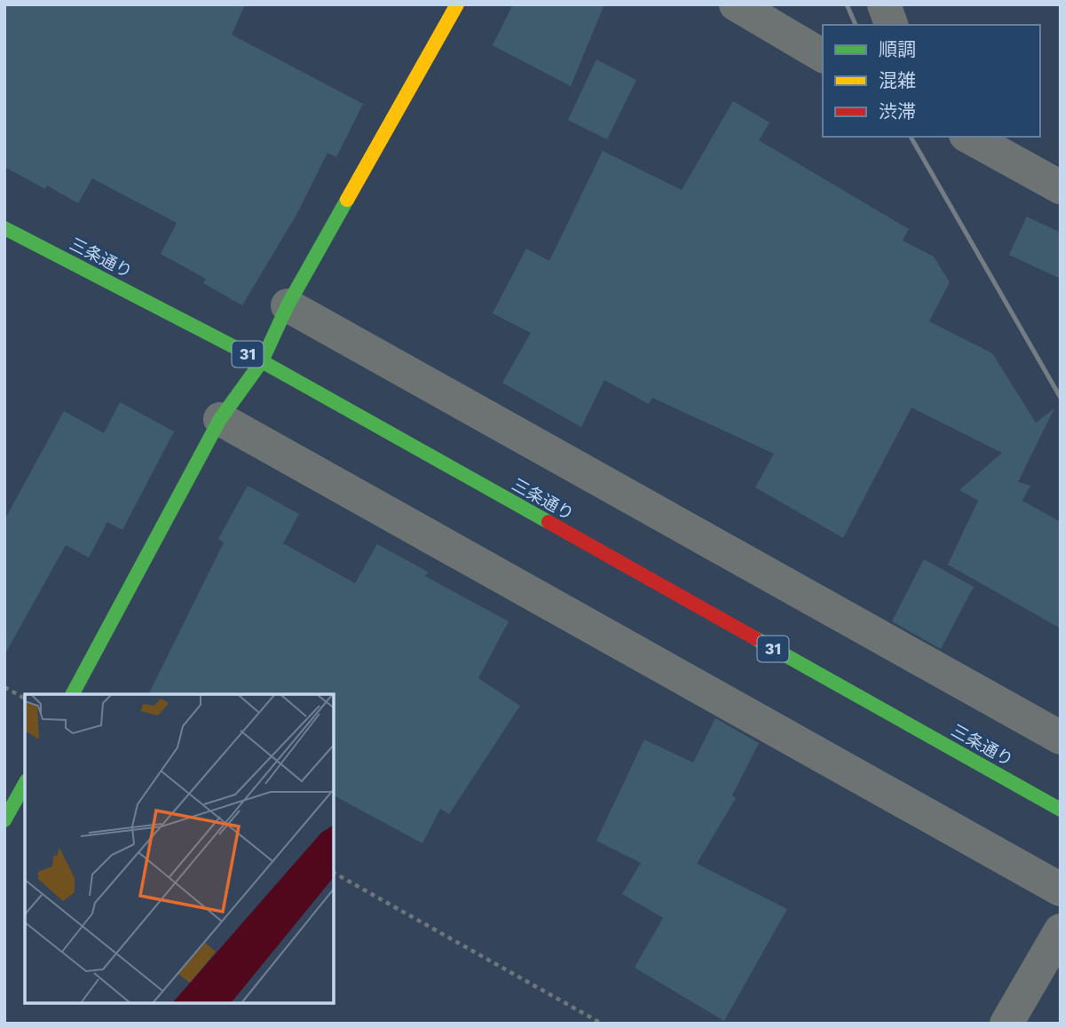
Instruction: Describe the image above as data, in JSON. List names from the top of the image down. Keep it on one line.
{"streets":{"main road":["三条通り","31"]},"legend":["順調","混雑","渋滞"]}
